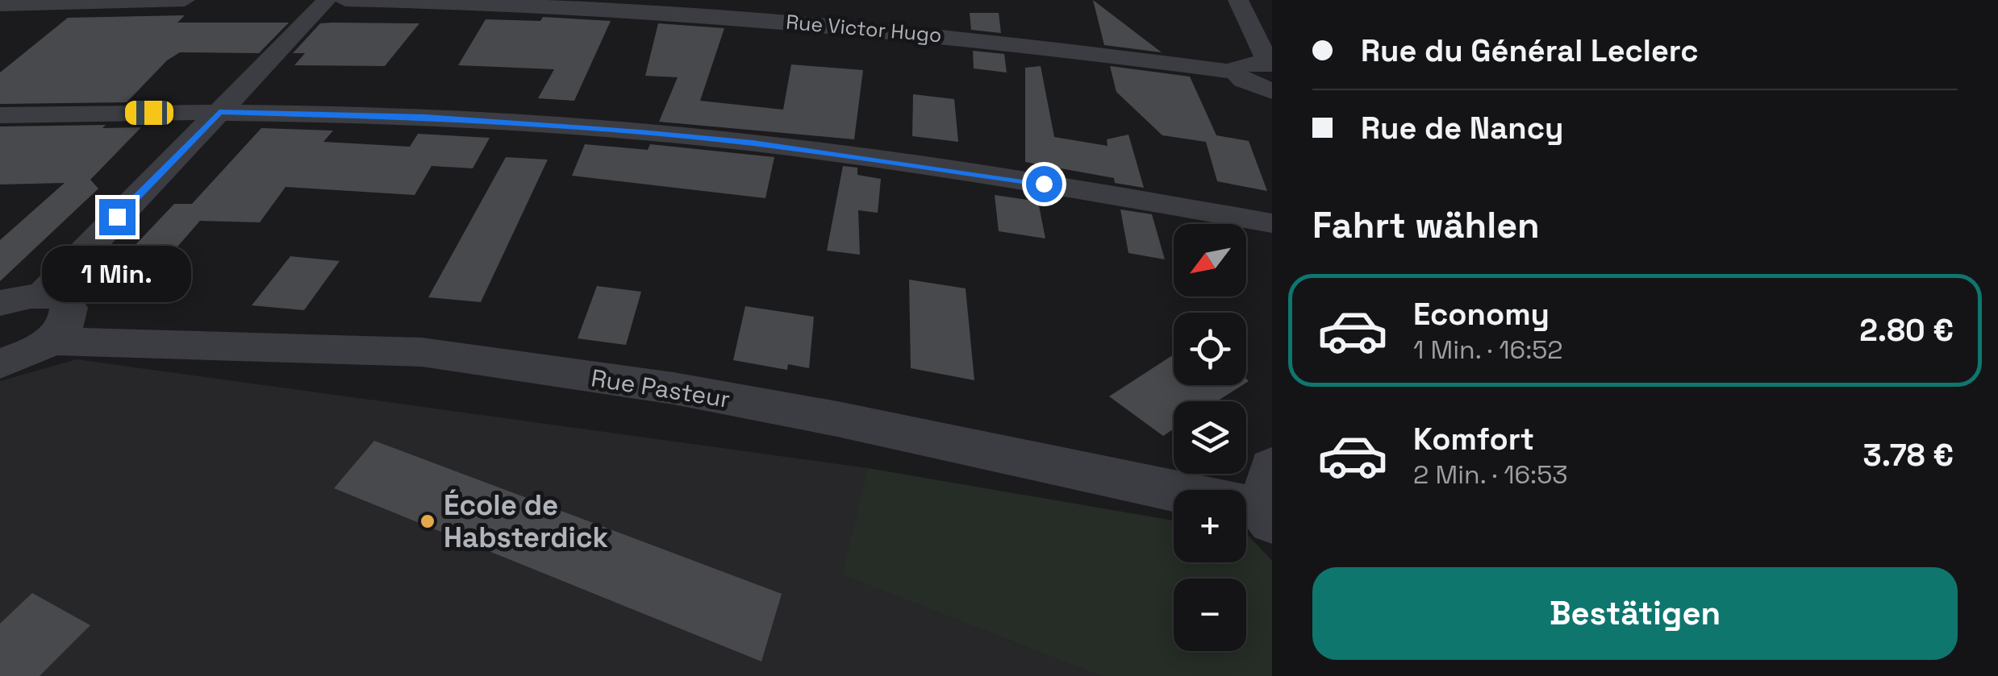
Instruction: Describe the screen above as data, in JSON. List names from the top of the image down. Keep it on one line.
{"streets":{"street":["Rue Victor Hugo","Rue Pasteur"]},"places":["École de Habsterdick"],"north":"bottom left","page":{"banner":["Rue du Général Leclerc","Rue de Nancy"],"heading":"Fahrt wählen","map_buttons":["+","−"],"bubble":"1 Min.","list":[{"name":"Economy","note":"1 Min. · 16:52","value":"2.80 €"},{"name":"Komfort","note":"2 Min. · 16:53","value":"3.78 €"}],"buttons":"Bestätigen"}}
